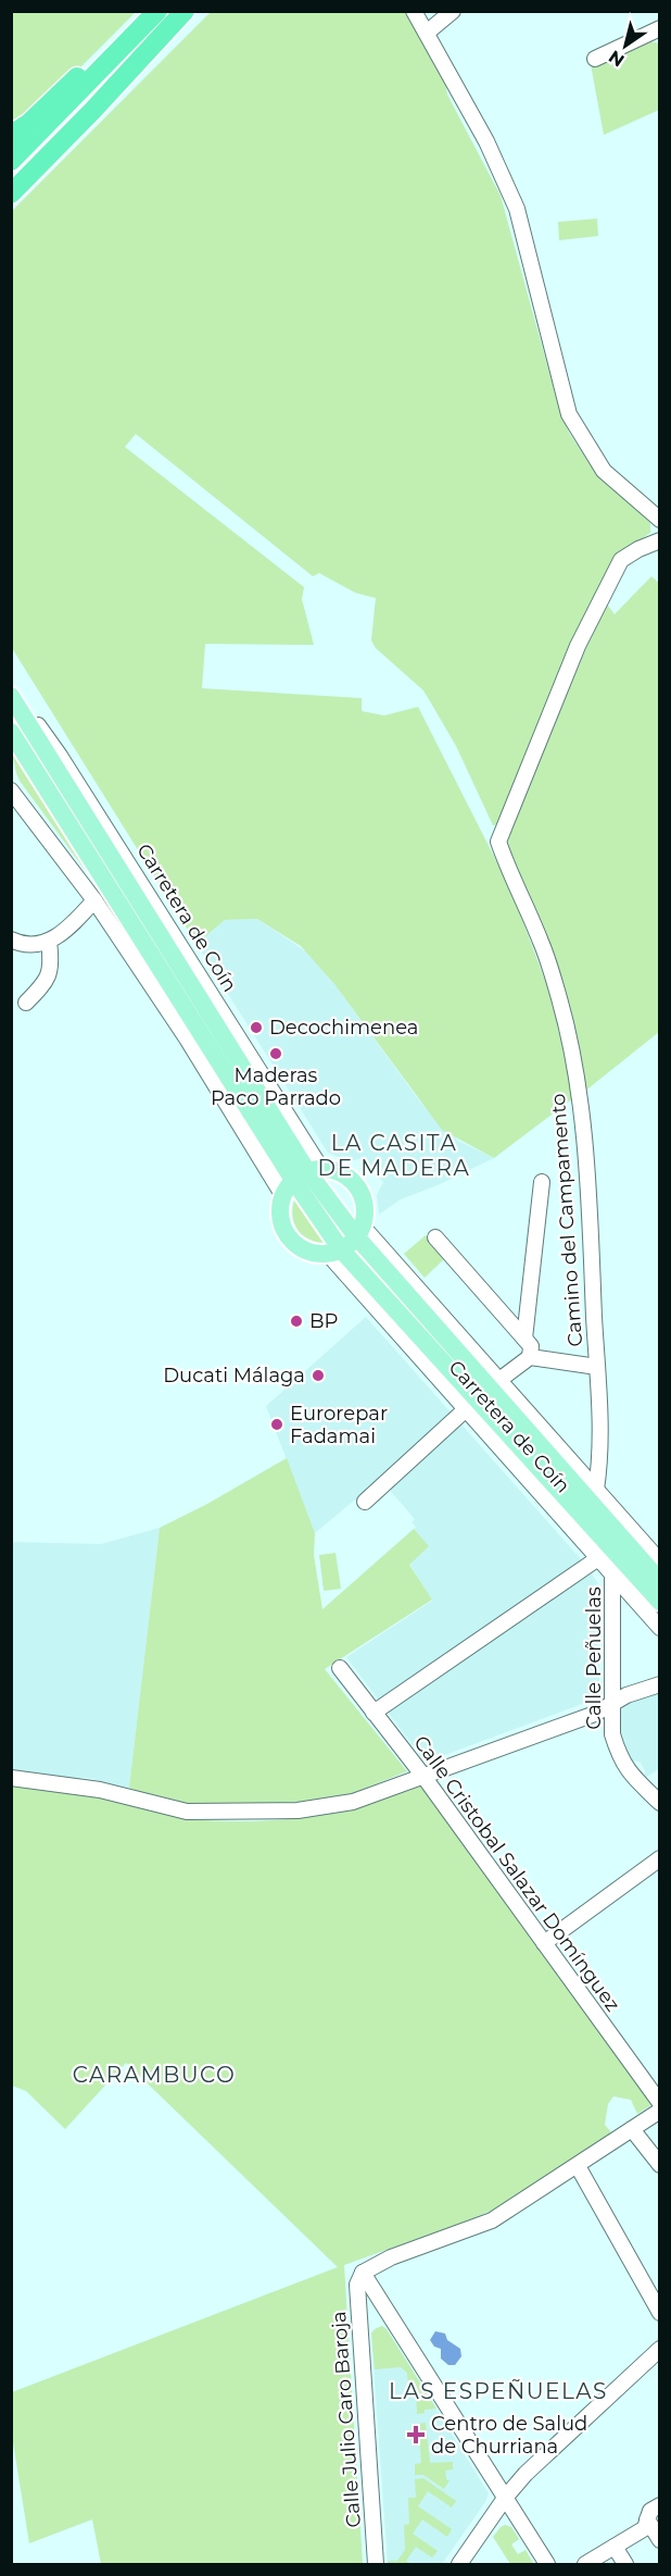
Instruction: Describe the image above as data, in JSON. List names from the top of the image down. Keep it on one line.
{"streets":{"main road":["Carretera de Coín"],"street":["Camino del Campamento","Calle Peñuelas","Calle Cristobal Salazar Domínguez","Calle Julio Caro Baroja"]},"crossings":[["Carretera de Coín","Camino del Campamento"],["Carretera de Coín","Calle Peñuelas"]],"districts":["LA CASITA DE MADERA","CARAMBUCO","LAS ESPEÑUELAS"],"places":{"other":["Decochimenea","Maderas Paco Parrado","BP","Ducati Málaga","Eurorepar Fadamai"],"health":["Centro de Salud de Churriana"]},"north":"bottom left"}
